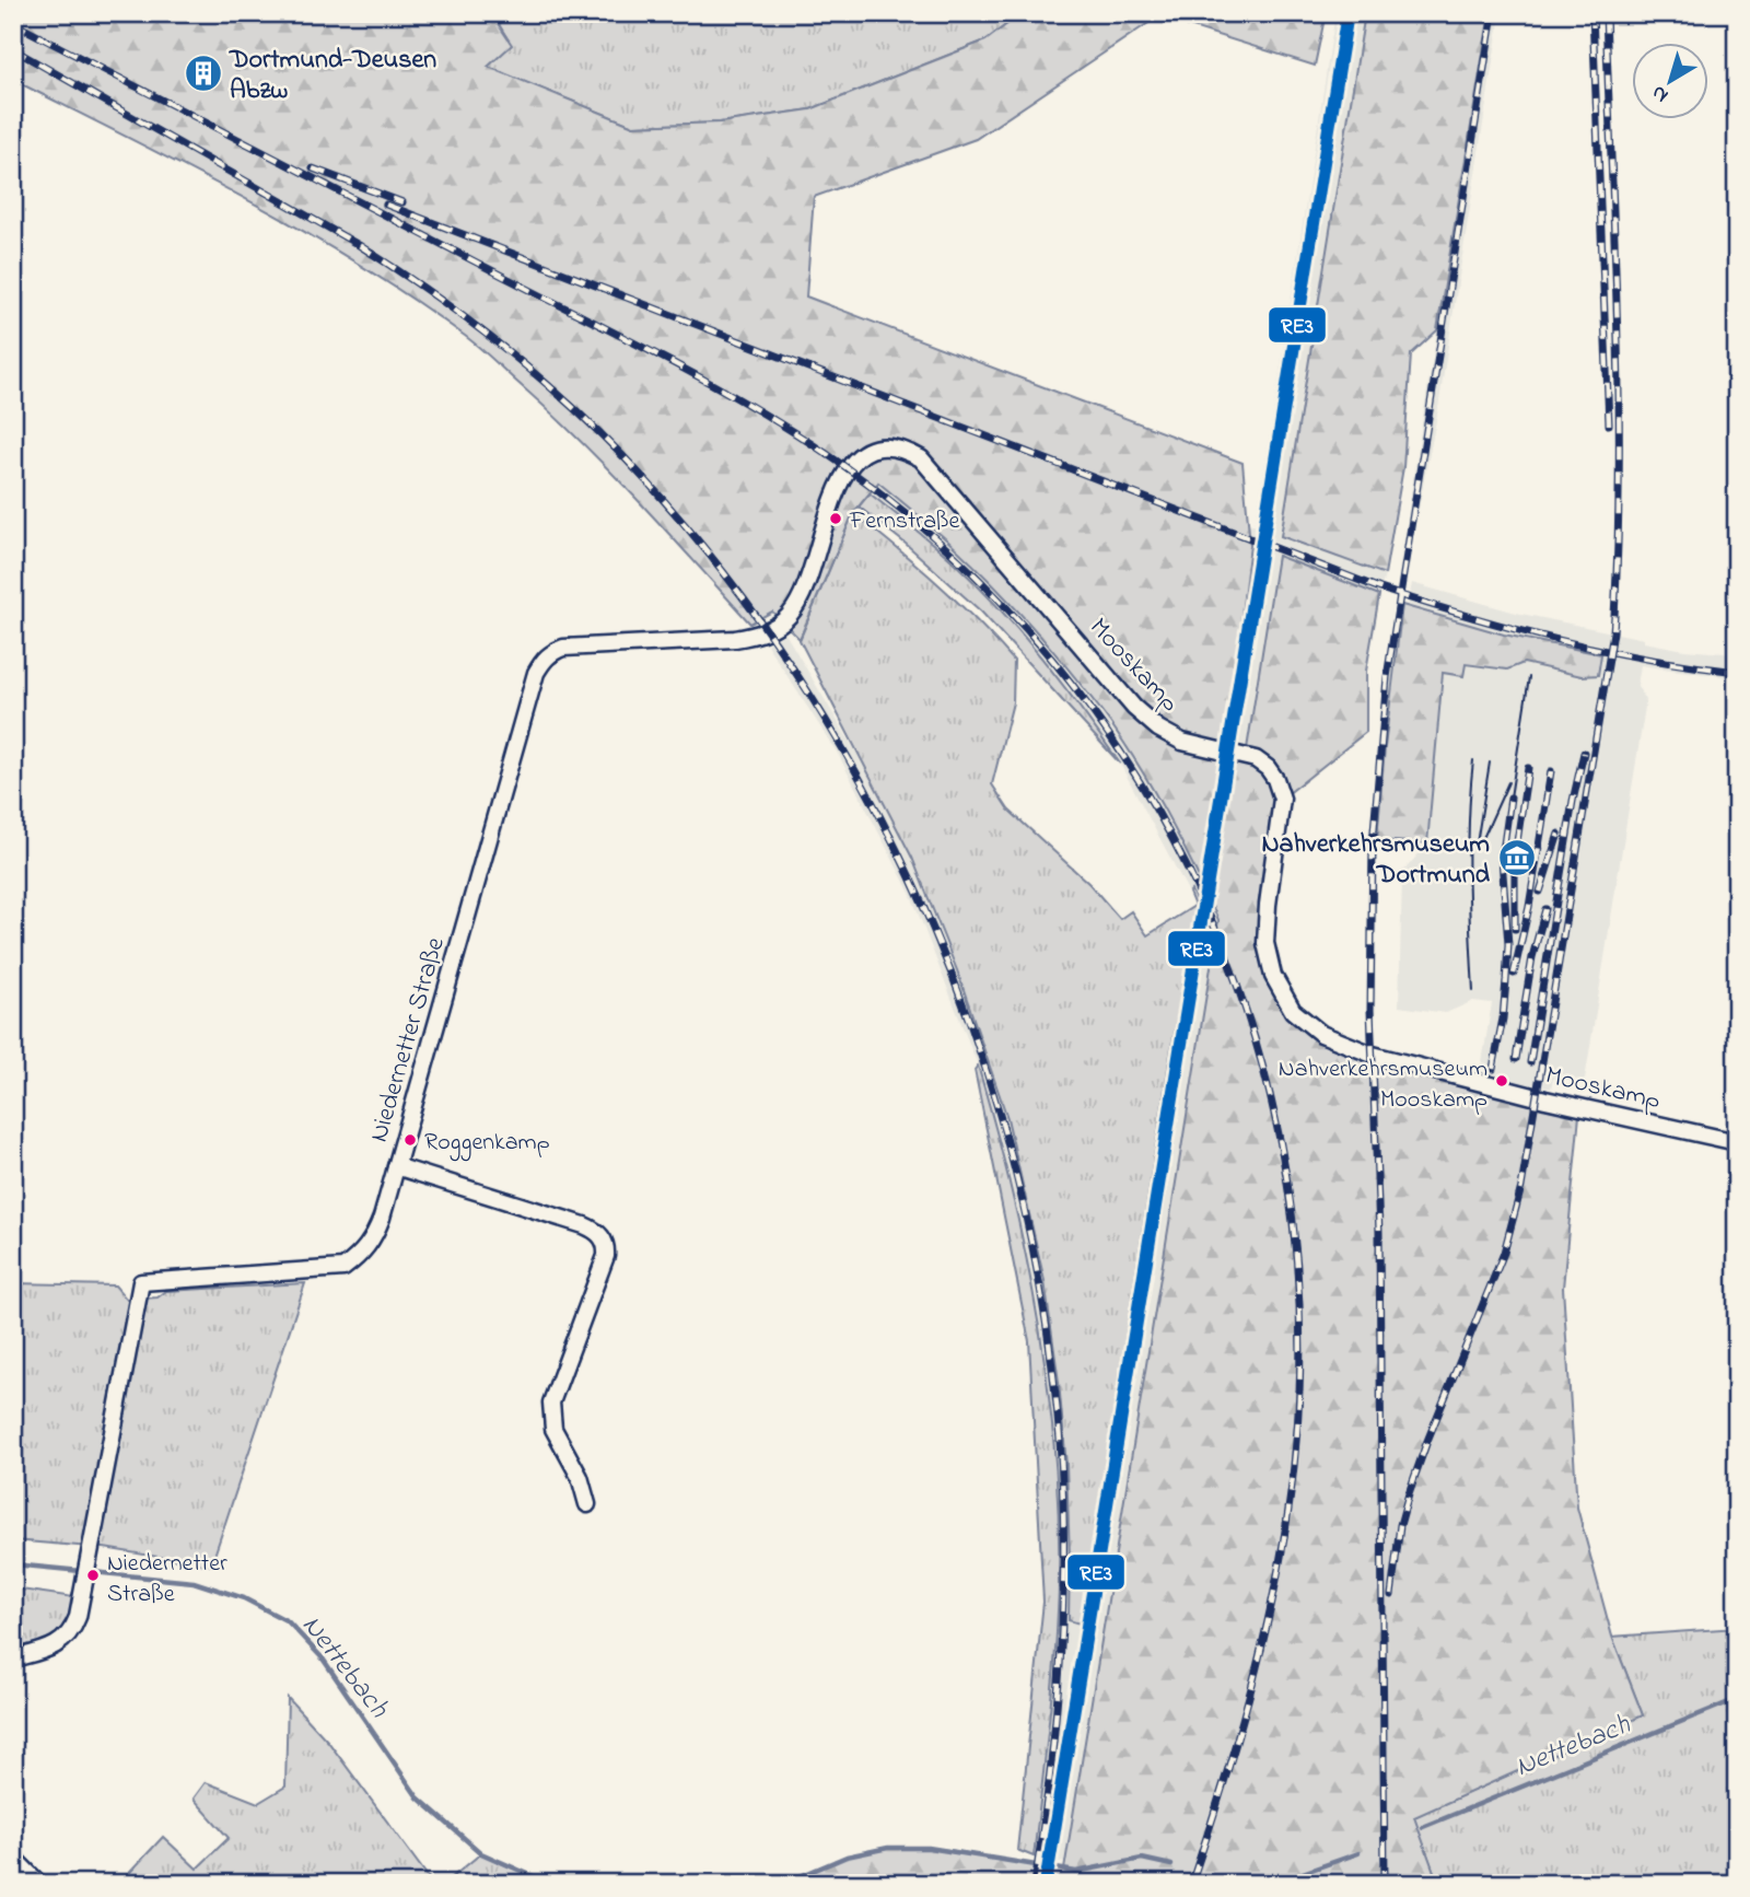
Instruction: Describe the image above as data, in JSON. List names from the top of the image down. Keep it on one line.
{"streets":{"street":["Mooskamp","Niedernetter Straße"]},"crossings":[["Mooskamp","Niedernetter Straße"]],"water":["Nettebach"],"places":{"building":["Dortmund-Deusen Abzw"],"other":["Fernstraße","Nahverkehrsmuseum Mooskamp","Roggenkamp","Niedernetter Straße"],"museum":["Nahverkehrsmuseum Dortmund"]},"lines":["transit line RE3"],"north":"bottom left"}
